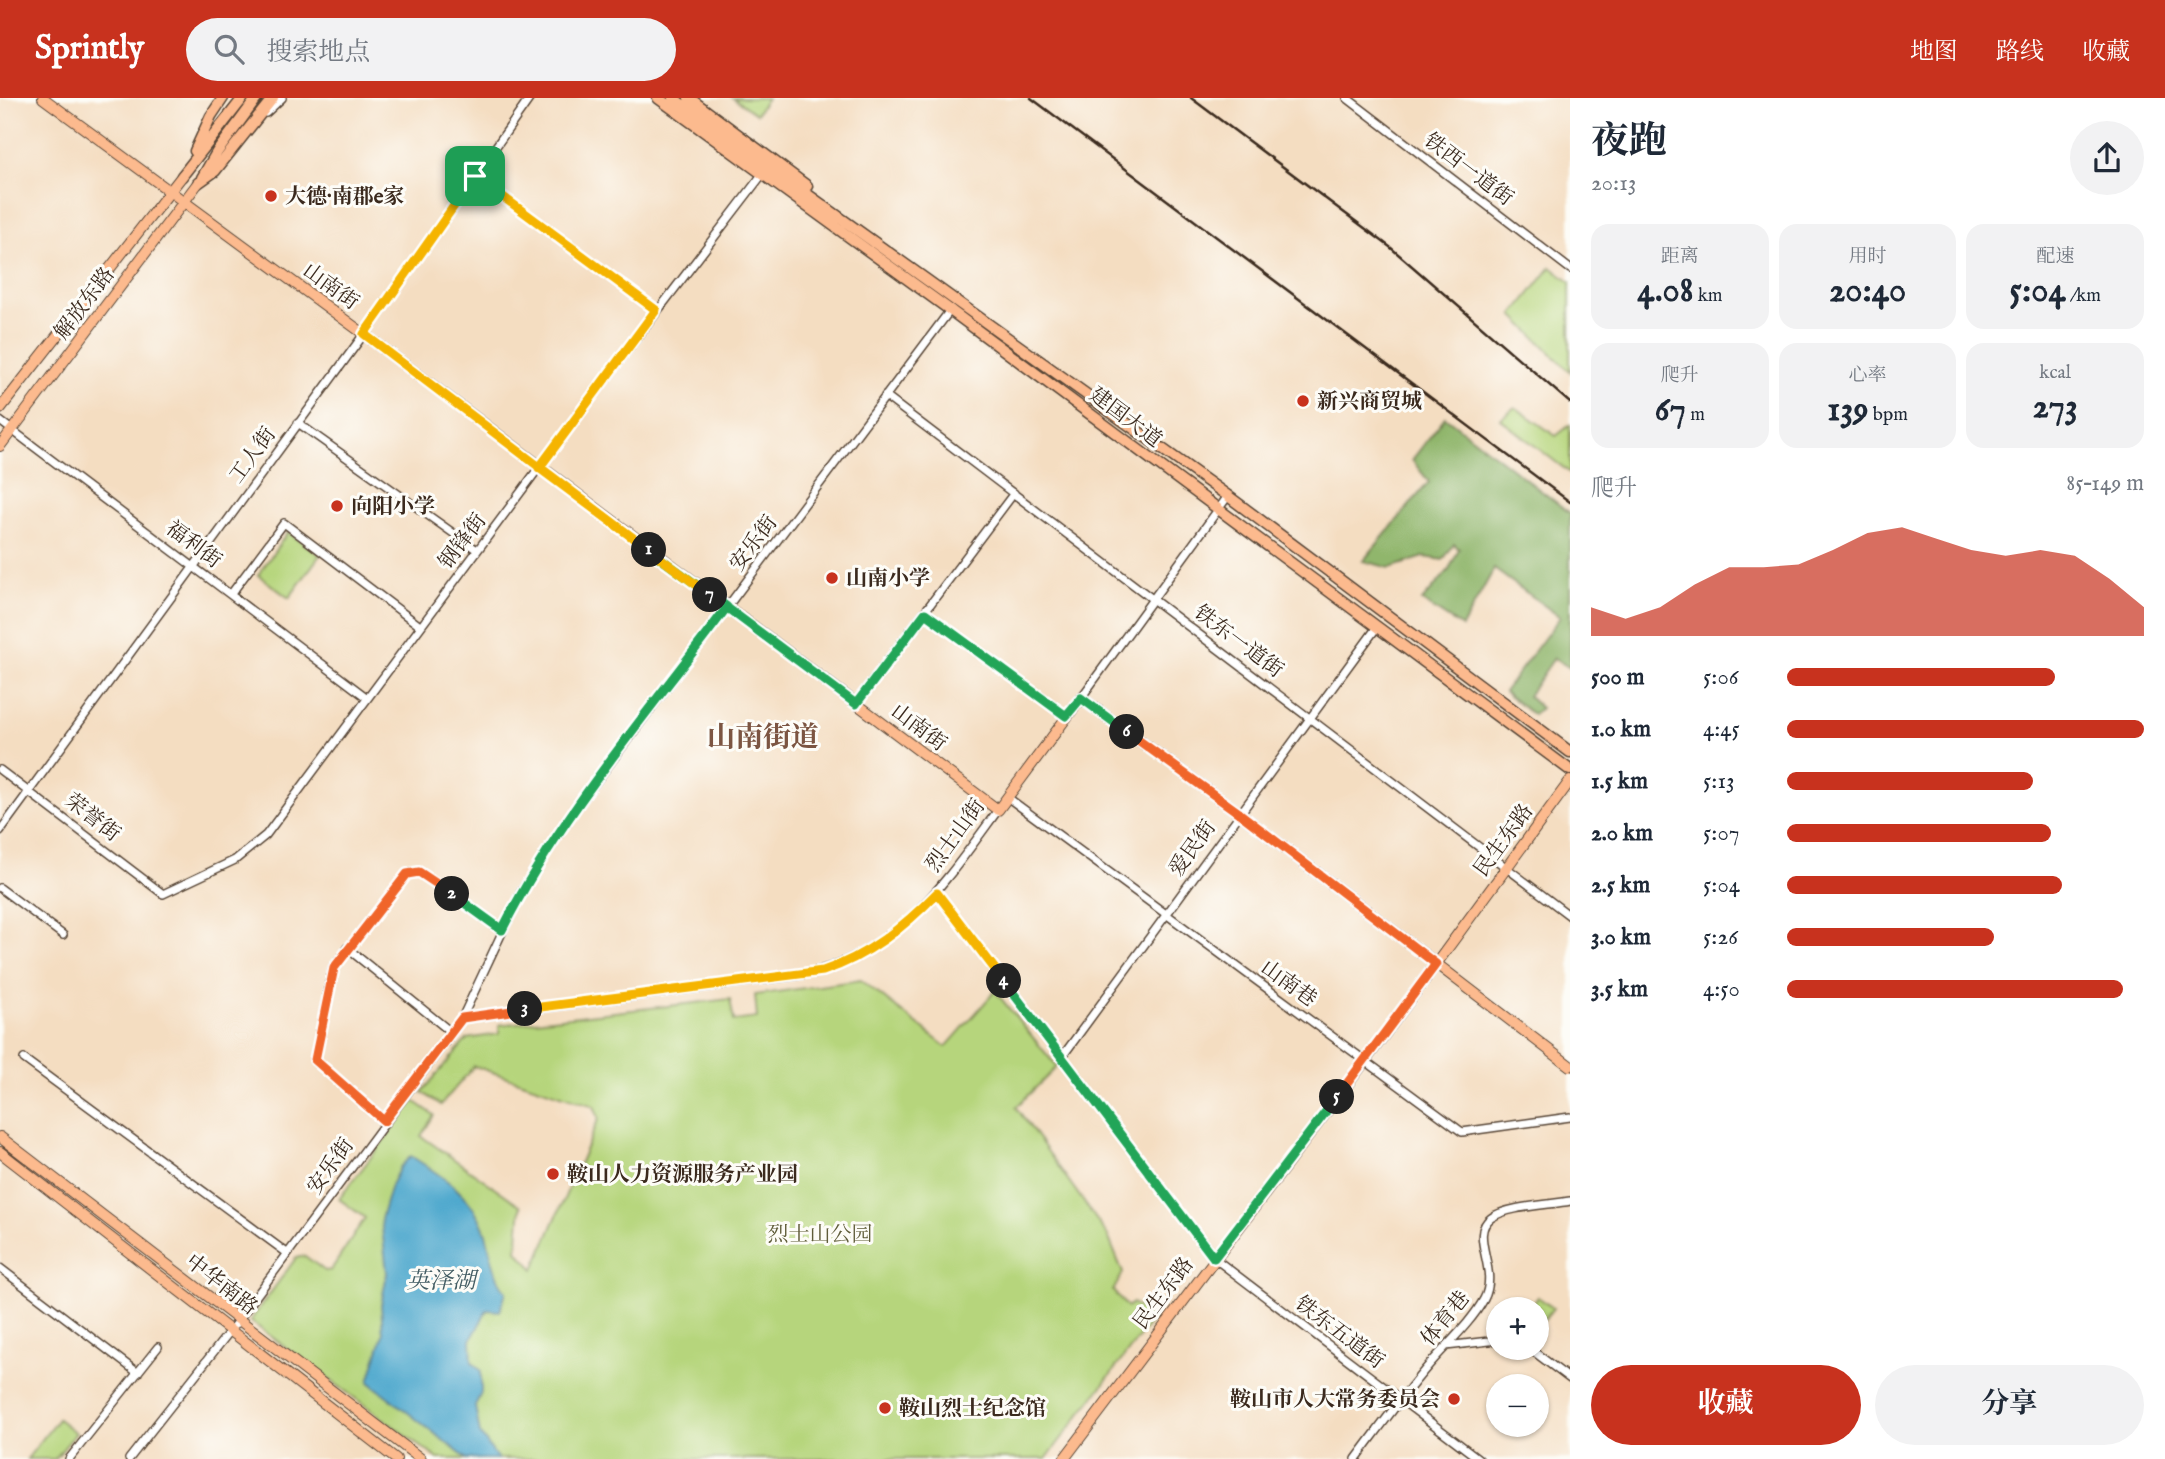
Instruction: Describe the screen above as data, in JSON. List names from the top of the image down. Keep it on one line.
{"streets":{"highway":["建国大道"],"main road":["山南街","解放东路","烈士山街","民生东路","中华南路"],"street":["铁西一道街","工人街","钢锋街","安乐街","福利街","铁东一道街","荣誉街","爱民街","山南巷","体育巷","铁东五道街"]},"crossings":[["山南街","解放东路"],["山南街","工人街"],["山南街","钢锋街"],["山南街","安乐街"],["山南街","烈士山街"],["解放东路","福利街"],["建国大道","钢锋街"],["建国大道","安乐街"],["建国大道","烈士山街"],["建国大道","爱民街"],["工人街","福利街"],["工人街","荣誉街"],["钢锋街","福利街"],["钢锋街","荣誉街"],["安乐街","铁东一道街"],["安乐街","烈士山街"],["安乐街","中华南路"],["铁东一道街","烈士山街"],["铁东一道街","民生东路"],["铁东一道街","爱民街"],["烈士山街","山南巷"],["烈士山街","铁东五道街"],["民生东路","山南巷"],["民生东路","铁东五道街"],["爱民街","山南巷"],["爱民街","铁东五道街"],["体育巷","铁东五道街"]],"districts":["山南街道"],"water":["英泽湖"],"parks":["烈士山公园"],"places":["大德·南郡e家","新兴商贸城","向阳小学","山南小学","鞍山人力资源服务产业园","鞍山市人大常务委员会","鞍山烈士纪念馆"],"page":{"header":"Sprintly","search":"搜索地点","nav":["地图","路线","收藏"],"heading":["夜跑","20:13"],"stats":[["距离","4.08 km"],["用时","20:40"],["配速","5:04 /km"],["爬升","67 m"],["心率","139 bpm"],["kcal","273"]],"chart":["爬升","85–149 m"],"pins":["1","7","6","2","4","3","5"],"list":[{"name":"500 m","note":"5:06"},{"name":"1.0 km","note":"4:45"},{"name":"1.5 km","note":"5:13"},{"name":"2.0 km","note":"5:07"},{"name":"2.5 km","note":"5:04"},{"name":"3.0 km","note":"5:26"},{"name":"3.5 km","note":"4:50"}],"map_buttons":["+","−"],"buttons":["收藏","分享"]}}
